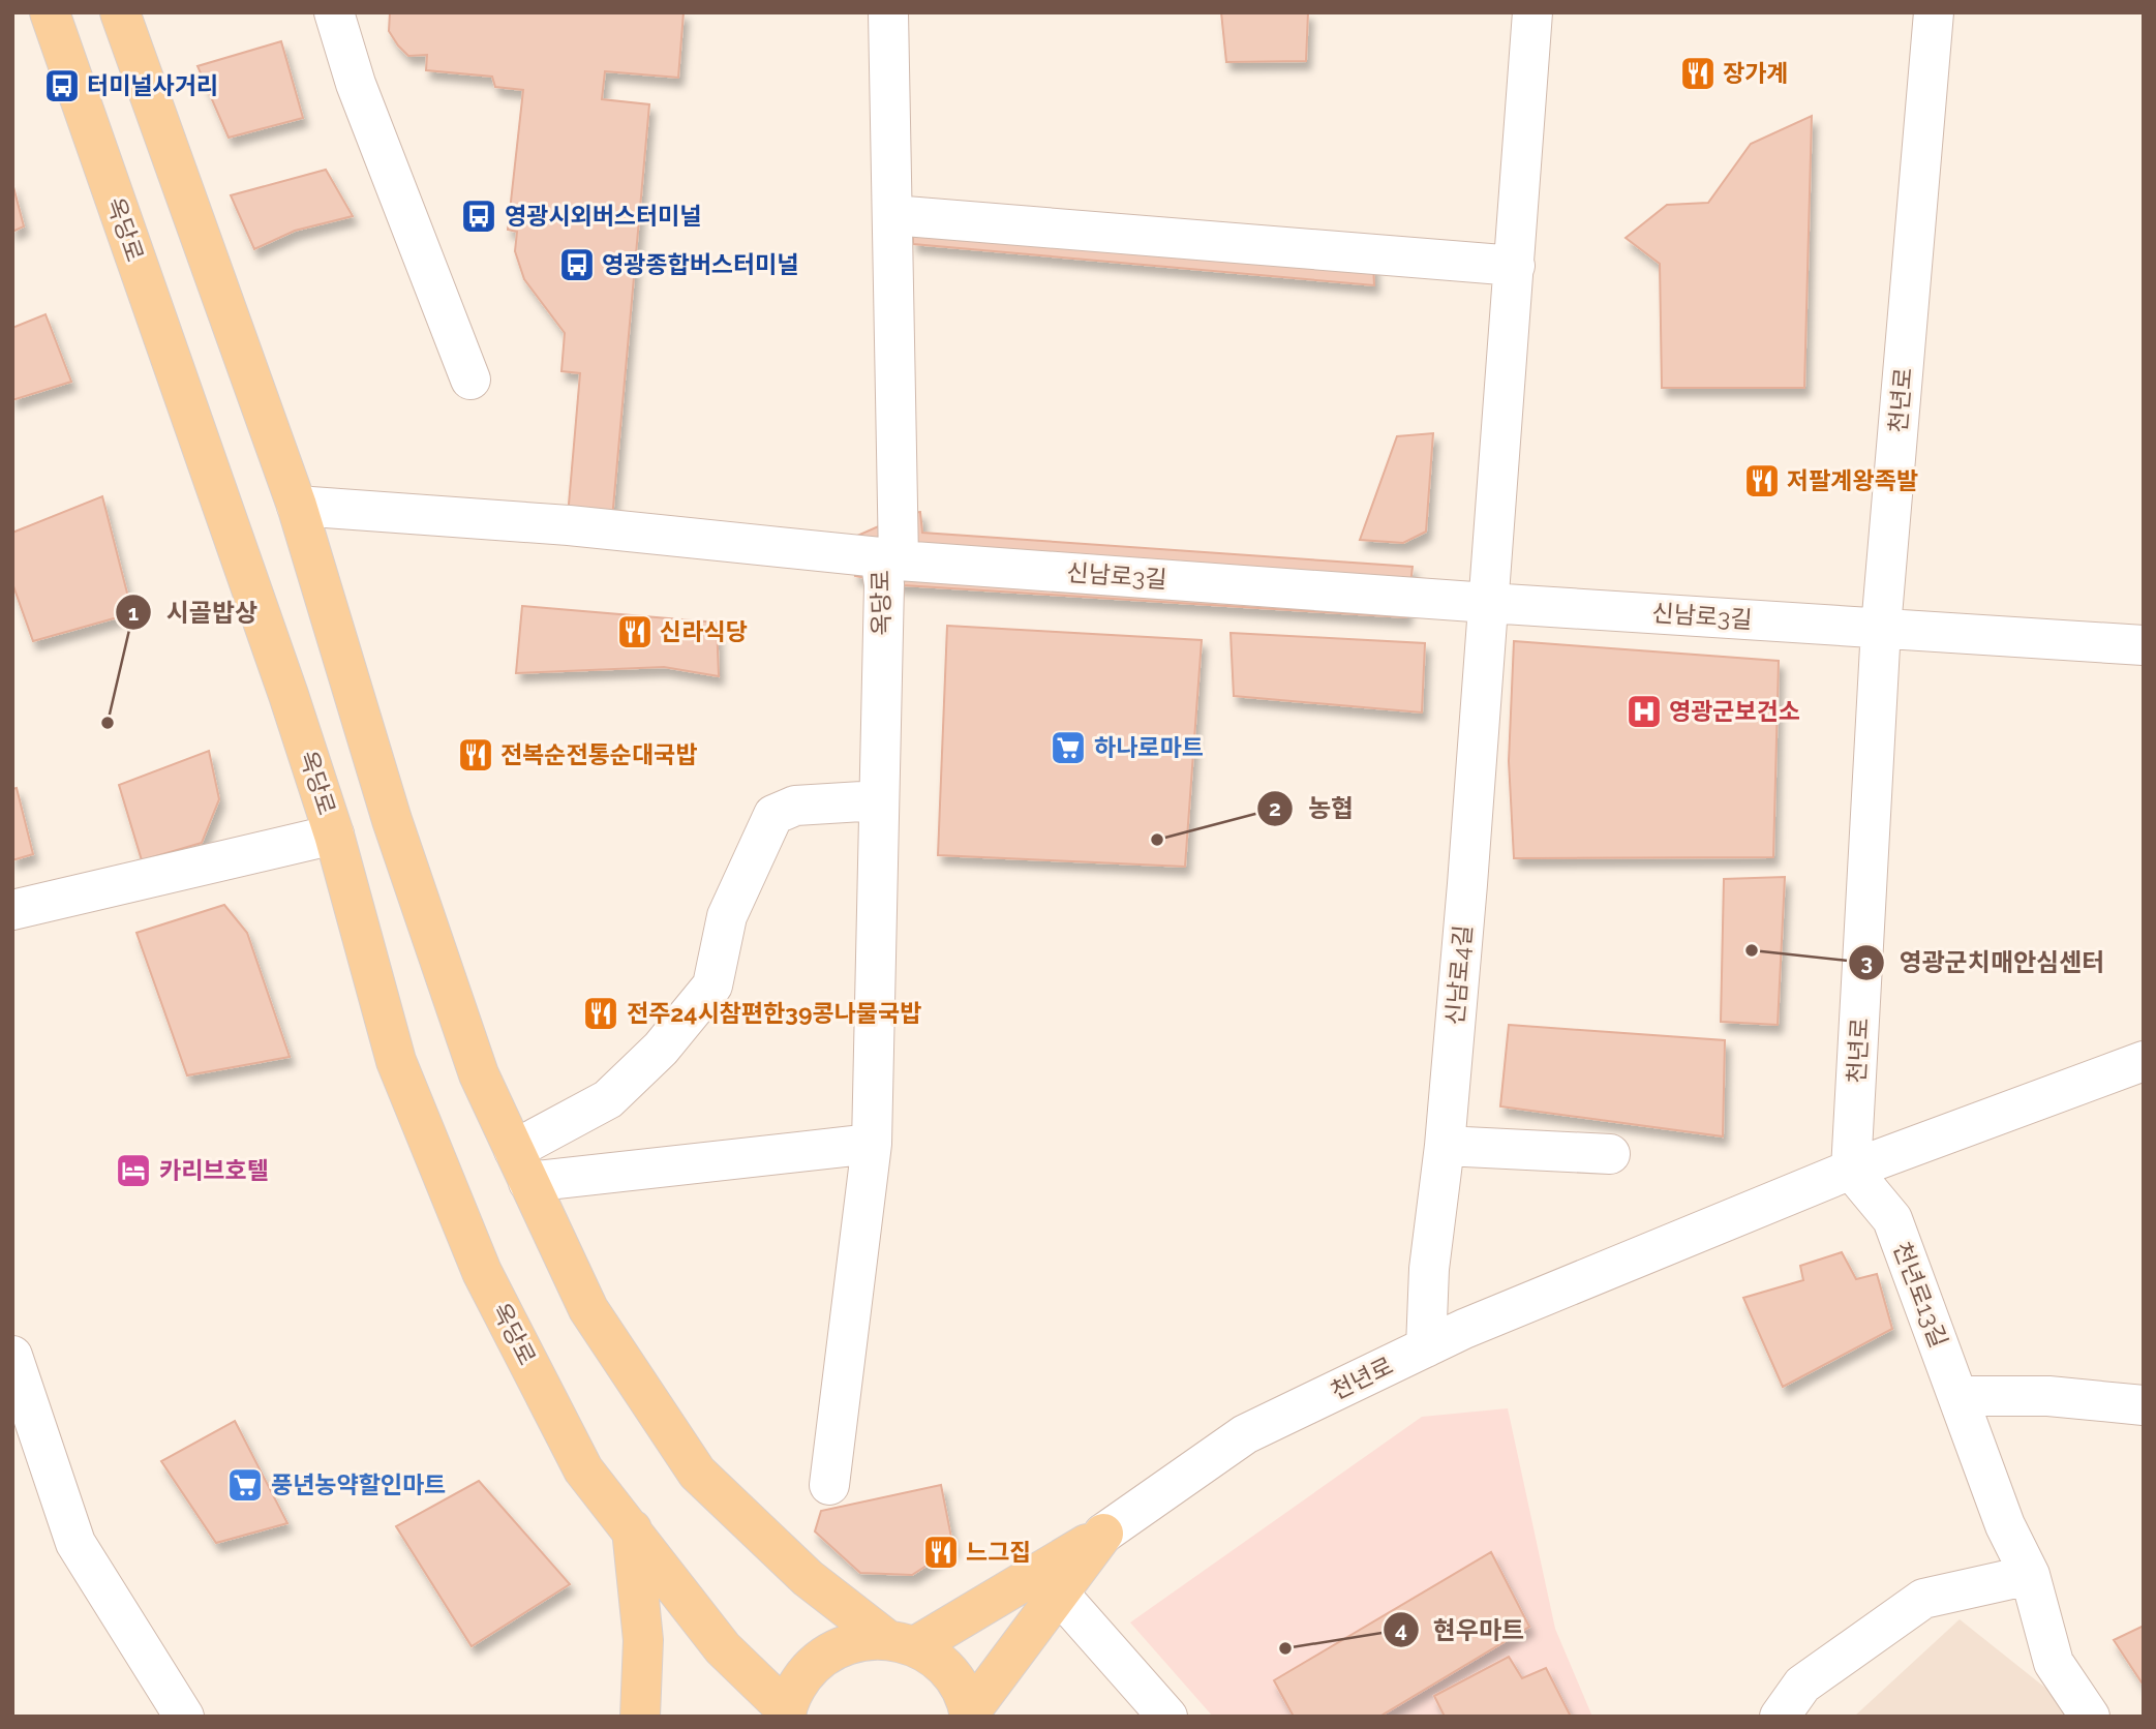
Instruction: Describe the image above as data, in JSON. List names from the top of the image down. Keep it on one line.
{"streets":{"main road":["옥당로"],"street":["천년로","신남로3길","신남로4길","천년로13길"]},"crossings":[["옥당로","신남로3길"],["천년로","신남로3길"],["천년로","신남로4길"],["천년로","천년로13길"],["신남로3길","신남로4길"]],"places":{"restaurant":["장가계","저팔계왕족발","신라식당","전복순전통순대국밥","전주24시참편한39콩나물국밥","느그집"],"bus stop":["터미널사거리","영광시외버스터미널","영광종합버스터미널"],"hospital":["영광군보건소"],"other":["시골밥상","농협","영광군치매안심센터","현우마트"],"supermarket":["하나로마트","풍년농약할인마트"],"hotel":["카리브호텔"]}}
